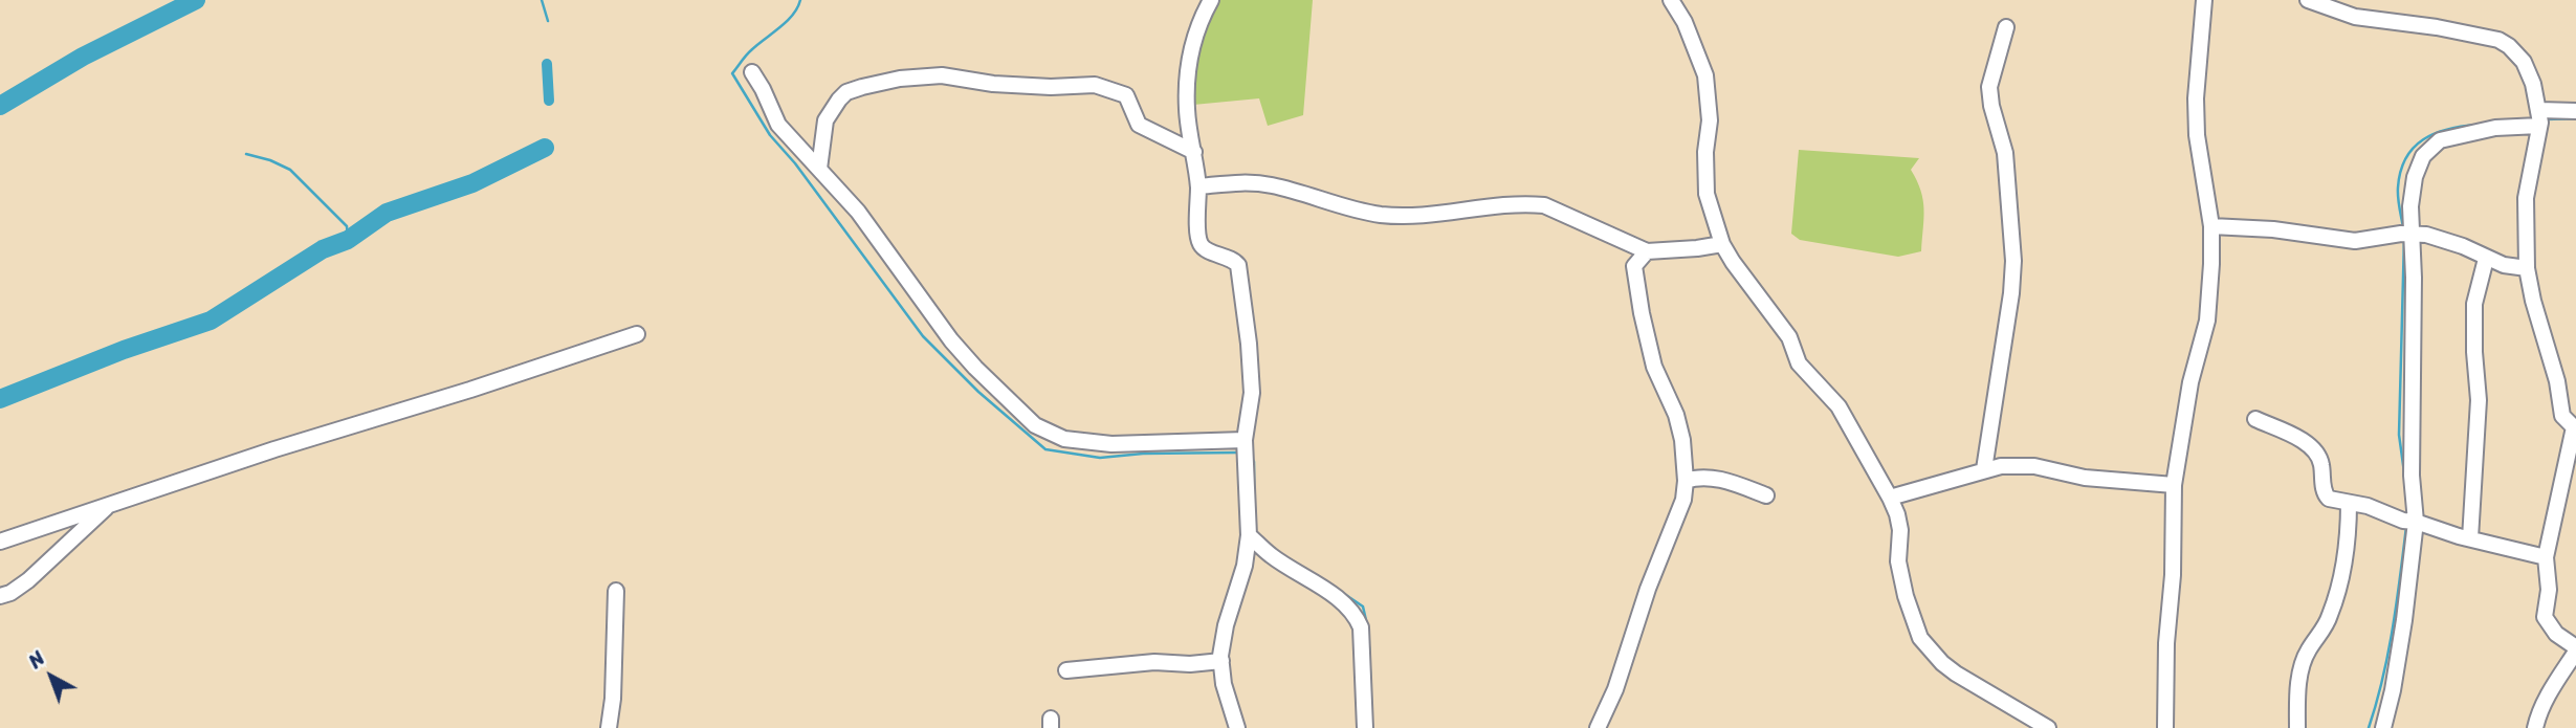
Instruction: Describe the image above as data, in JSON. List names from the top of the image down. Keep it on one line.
{"north":"top left"}
